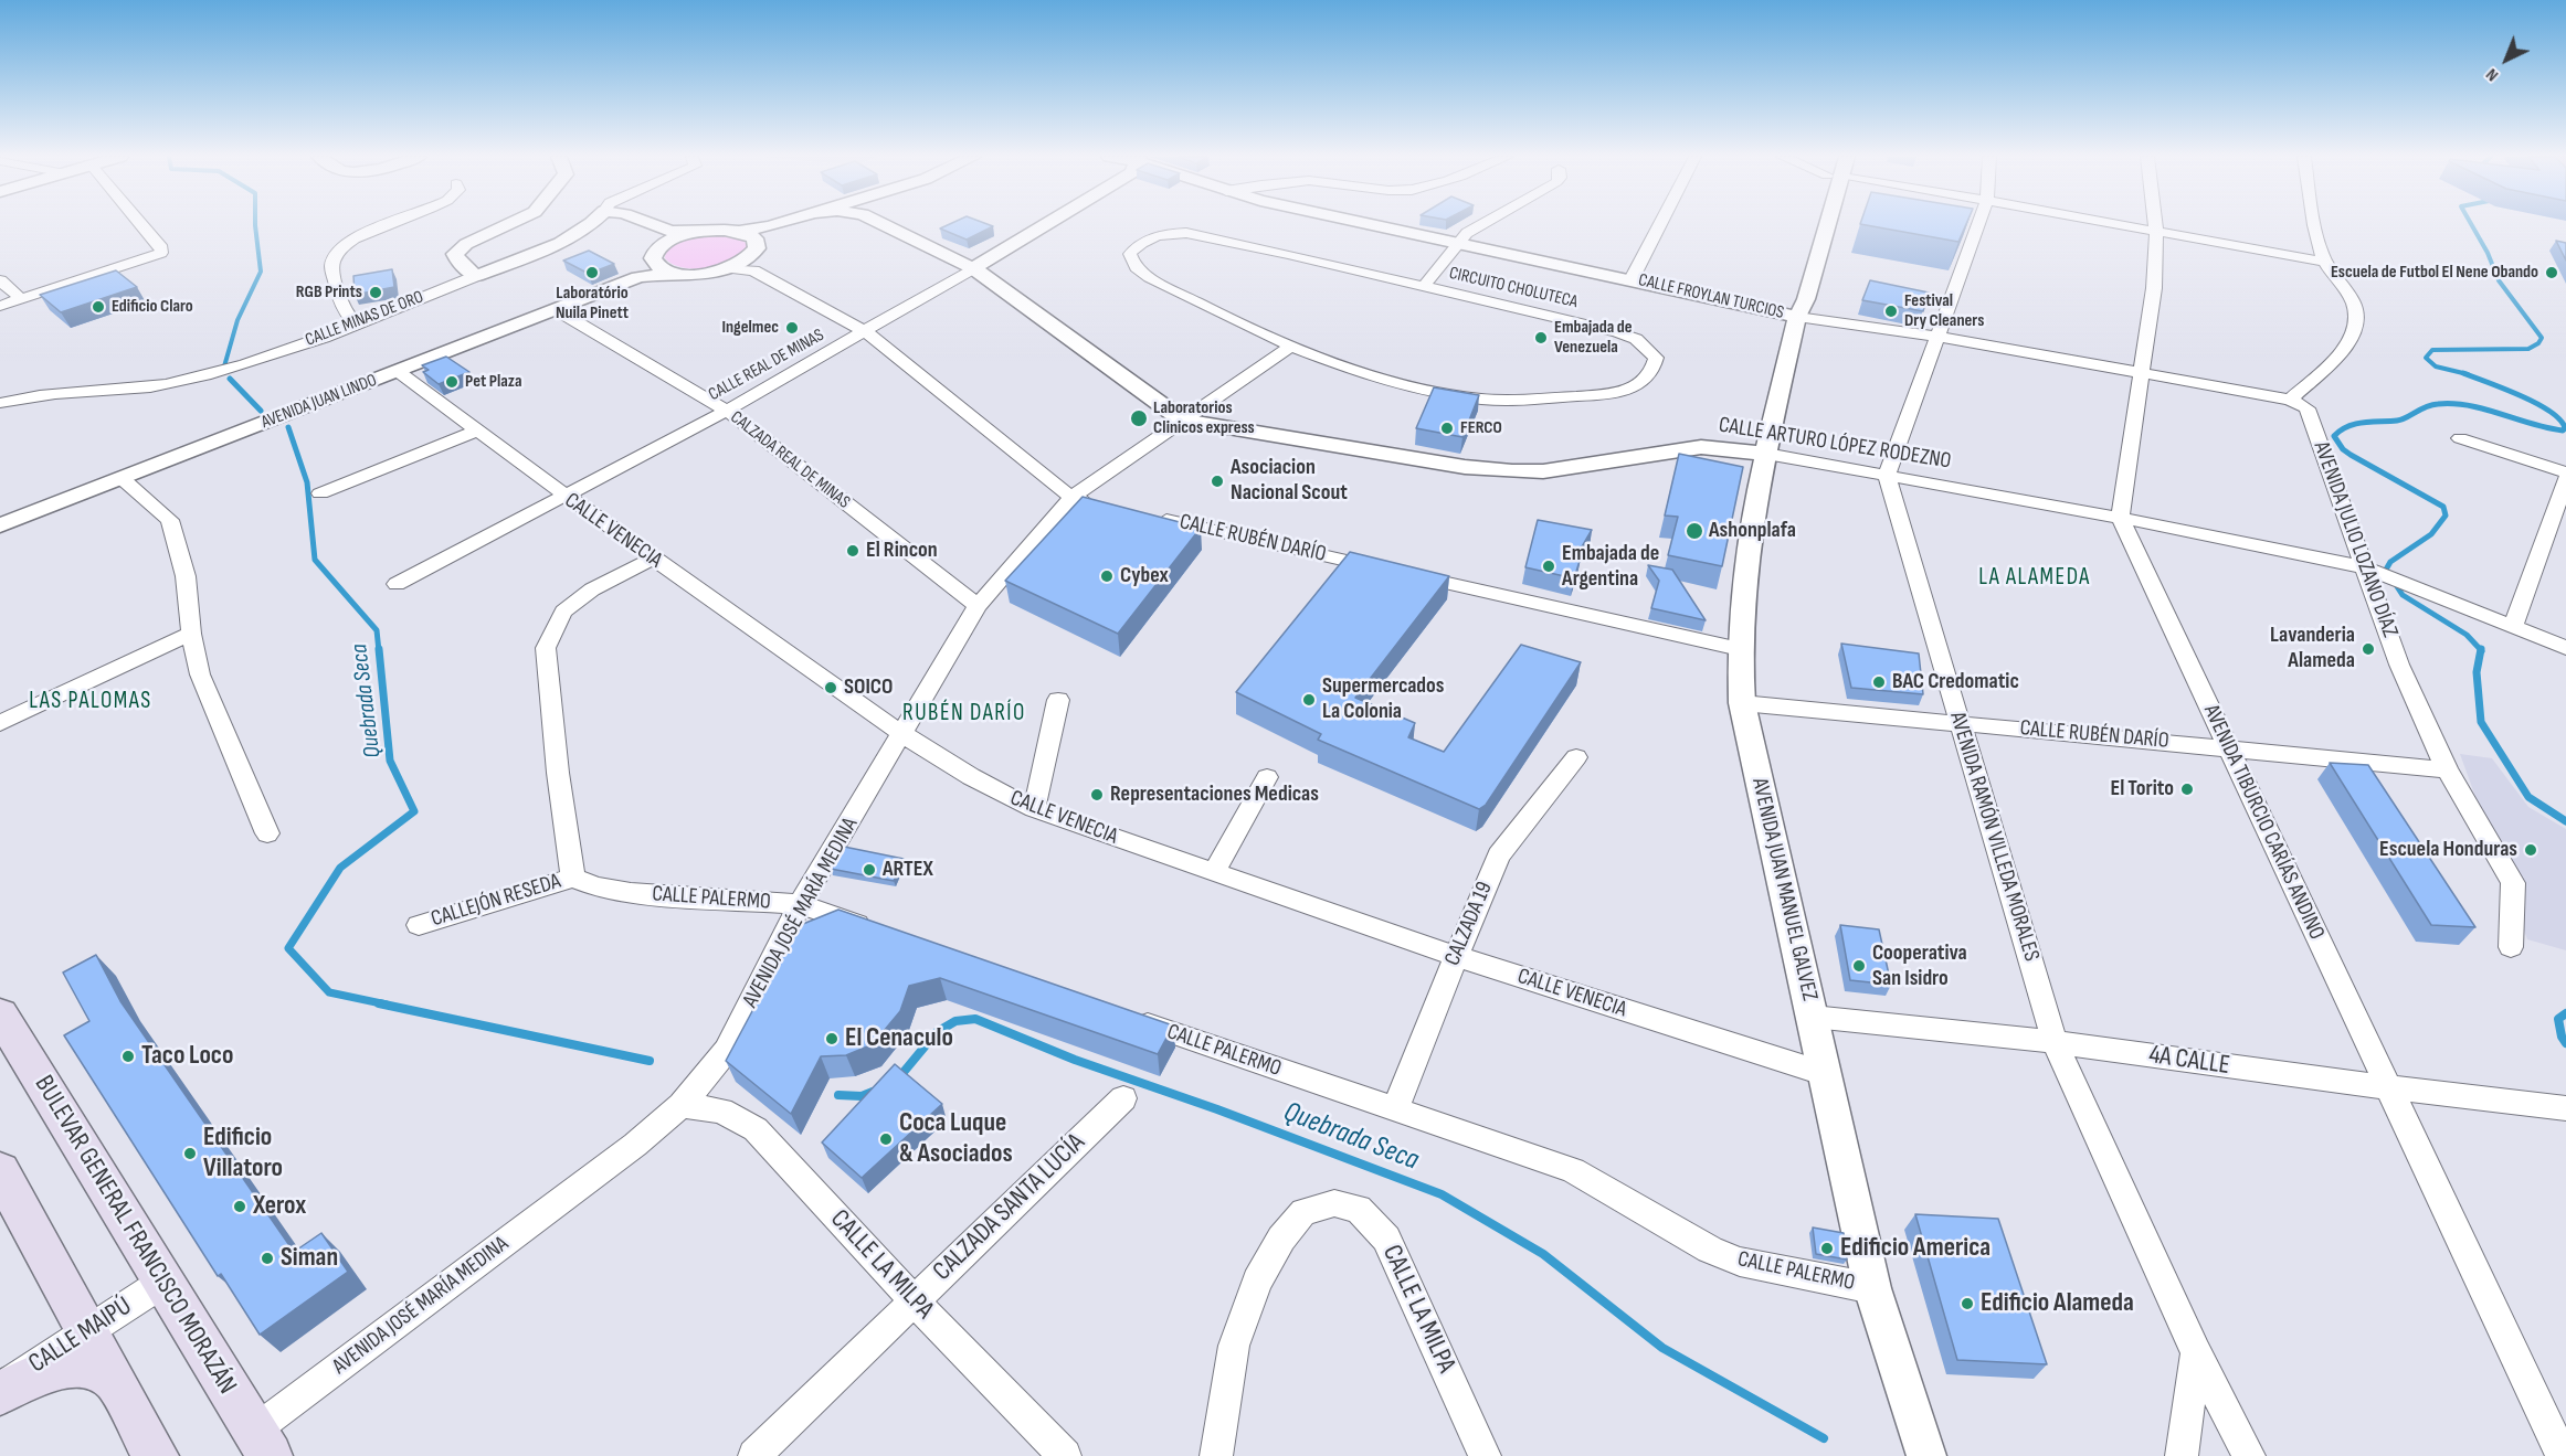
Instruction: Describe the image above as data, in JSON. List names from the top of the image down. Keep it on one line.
{"streets":{"main road":["BULEVAR GENERAL FRANCISCO MORAZÁN"],"street":["CIRCUITO CHOLUTECA","CALLE FROYLAN TURCIOS","CALLE MINAS DE ORO","CALLE REAL DE MINAS","AVENIDA JUAN LINDO","CALLE ARTURO LÓPEZ RODEZNO","CALZADA REAL DE MINAS","CALLE VENECIA","CALLE RUBÉN DARÍO","AVENIDA JULIO LOZANO DÍAZ","AVENIDA TIBURCIO CARÍAS ANDINO","AVENIDA RAMÓN VILLEDA MORALES","AVENIDA JUAN MANUEL GALVEZ","CALLE PALERMO","CALLEJÓN RESEDA","AVENIDA JOSÉ MARÍA MEDINA","CALZADA 19","4A CALLE","CALZADA SANTA LUCÍA","CALLE LA MILPA","CALLE MAIPÚ"]},"crossings":[["CIRCUITO CHOLUTECA","AVENIDA JOSÉ MARÍA MEDINA"],["CALLE FROYLAN TURCIOS","AVENIDA JULIO LOZANO DÍAZ"],["CALLE FROYLAN TURCIOS","AVENIDA JUAN MANUEL GALVEZ"],["CALLE REAL DE MINAS","CALLE ARTURO LÓPEZ RODEZNO"],["CALLE REAL DE MINAS","CALZADA REAL DE MINAS"],["CALLE REAL DE MINAS","CALLE VENECIA"],["AVENIDA JUAN LINDO","CALZADA REAL DE MINAS"],["AVENIDA JUAN LINDO","CALLE VENECIA"],["CALLE ARTURO LÓPEZ RODEZNO","AVENIDA JULIO LOZANO DÍAZ"],["CALLE ARTURO LÓPEZ RODEZNO","AVENIDA TIBURCIO CARÍAS ANDINO"],["CALLE ARTURO LÓPEZ RODEZNO","AVENIDA RAMÓN VILLEDA MORALES"],["CALLE ARTURO LÓPEZ RODEZNO","AVENIDA JUAN MANUEL GALVEZ"],["CALLE ARTURO LÓPEZ RODEZNO","AVENIDA JOSÉ MARÍA MEDINA"],["CALZADA REAL DE MINAS","AVENIDA JOSÉ MARÍA MEDINA"],["CALLE VENECIA","AVENIDA JUAN MANUEL GALVEZ"],["CALLE VENECIA","AVENIDA JOSÉ MARÍA MEDINA"],["CALLE VENECIA","CALZADA 19"],["CALLE RUBÉN DARÍO","AVENIDA JULIO LOZANO DÍAZ"],["CALLE RUBÉN DARÍO","AVENIDA TIBURCIO CARÍAS ANDINO"],["CALLE RUBÉN DARÍO","AVENIDA RAMÓN VILLEDA MORALES"],["CALLE RUBÉN DARÍO","AVENIDA JUAN MANUEL GALVEZ"],["AVENIDA TIBURCIO CARÍAS ANDINO","4A CALLE"],["AVENIDA RAMÓN VILLEDA MORALES","4A CALLE"],["AVENIDA JUAN MANUEL GALVEZ","CALLE PALERMO"],["AVENIDA JUAN MANUEL GALVEZ","4A CALLE"],["CALLE PALERMO","CALLEJÓN RESEDA"],["CALLE PALERMO","AVENIDA JOSÉ MARÍA MEDINA"],["CALLE PALERMO","CALZADA 19"],["AVENIDA JOSÉ MARÍA MEDINA","BULEVAR GENERAL FRANCISCO MORAZÁN"],["AVENIDA JOSÉ MARÍA MEDINA","CALLE LA MILPA"],["CALZADA SANTA LUCÍA","CALLE LA MILPA"],["BULEVAR GENERAL FRANCISCO MORAZÁN","CALLE MAIPÚ"]],"districts":["LA ALAMEDA","LAS PALOMAS","RUBÉN DARÍO"],"water":["Quebrada Seca"],"places":["Laboratório Nuila Pinett","Escuela de Futbol El Nene Obando","RGB Prints","Edificio Claro","Festival Dry Cleaners","Ingelmec","Embajada de Venezuela","Pet Plaza","Laboratorios Clinicos express","FERCO","Asociacion Nacional Scout","Ashonplafa","El Rincon","Embajada de Argentina","Cybex","Lavanderia Alameda","BAC Credomatic","SOICO","Supermercados La Colonia","El Torito","Representaciones Medicas","Escuela Honduras","ARTEX","Cooperativa San Isidro","El Cenaculo","Taco Loco","Coca Luque & Asociados","Edificio Villatoro","Xerox","Edificio America","Siman","Edificio Alameda"],"north":"bottom left"}
